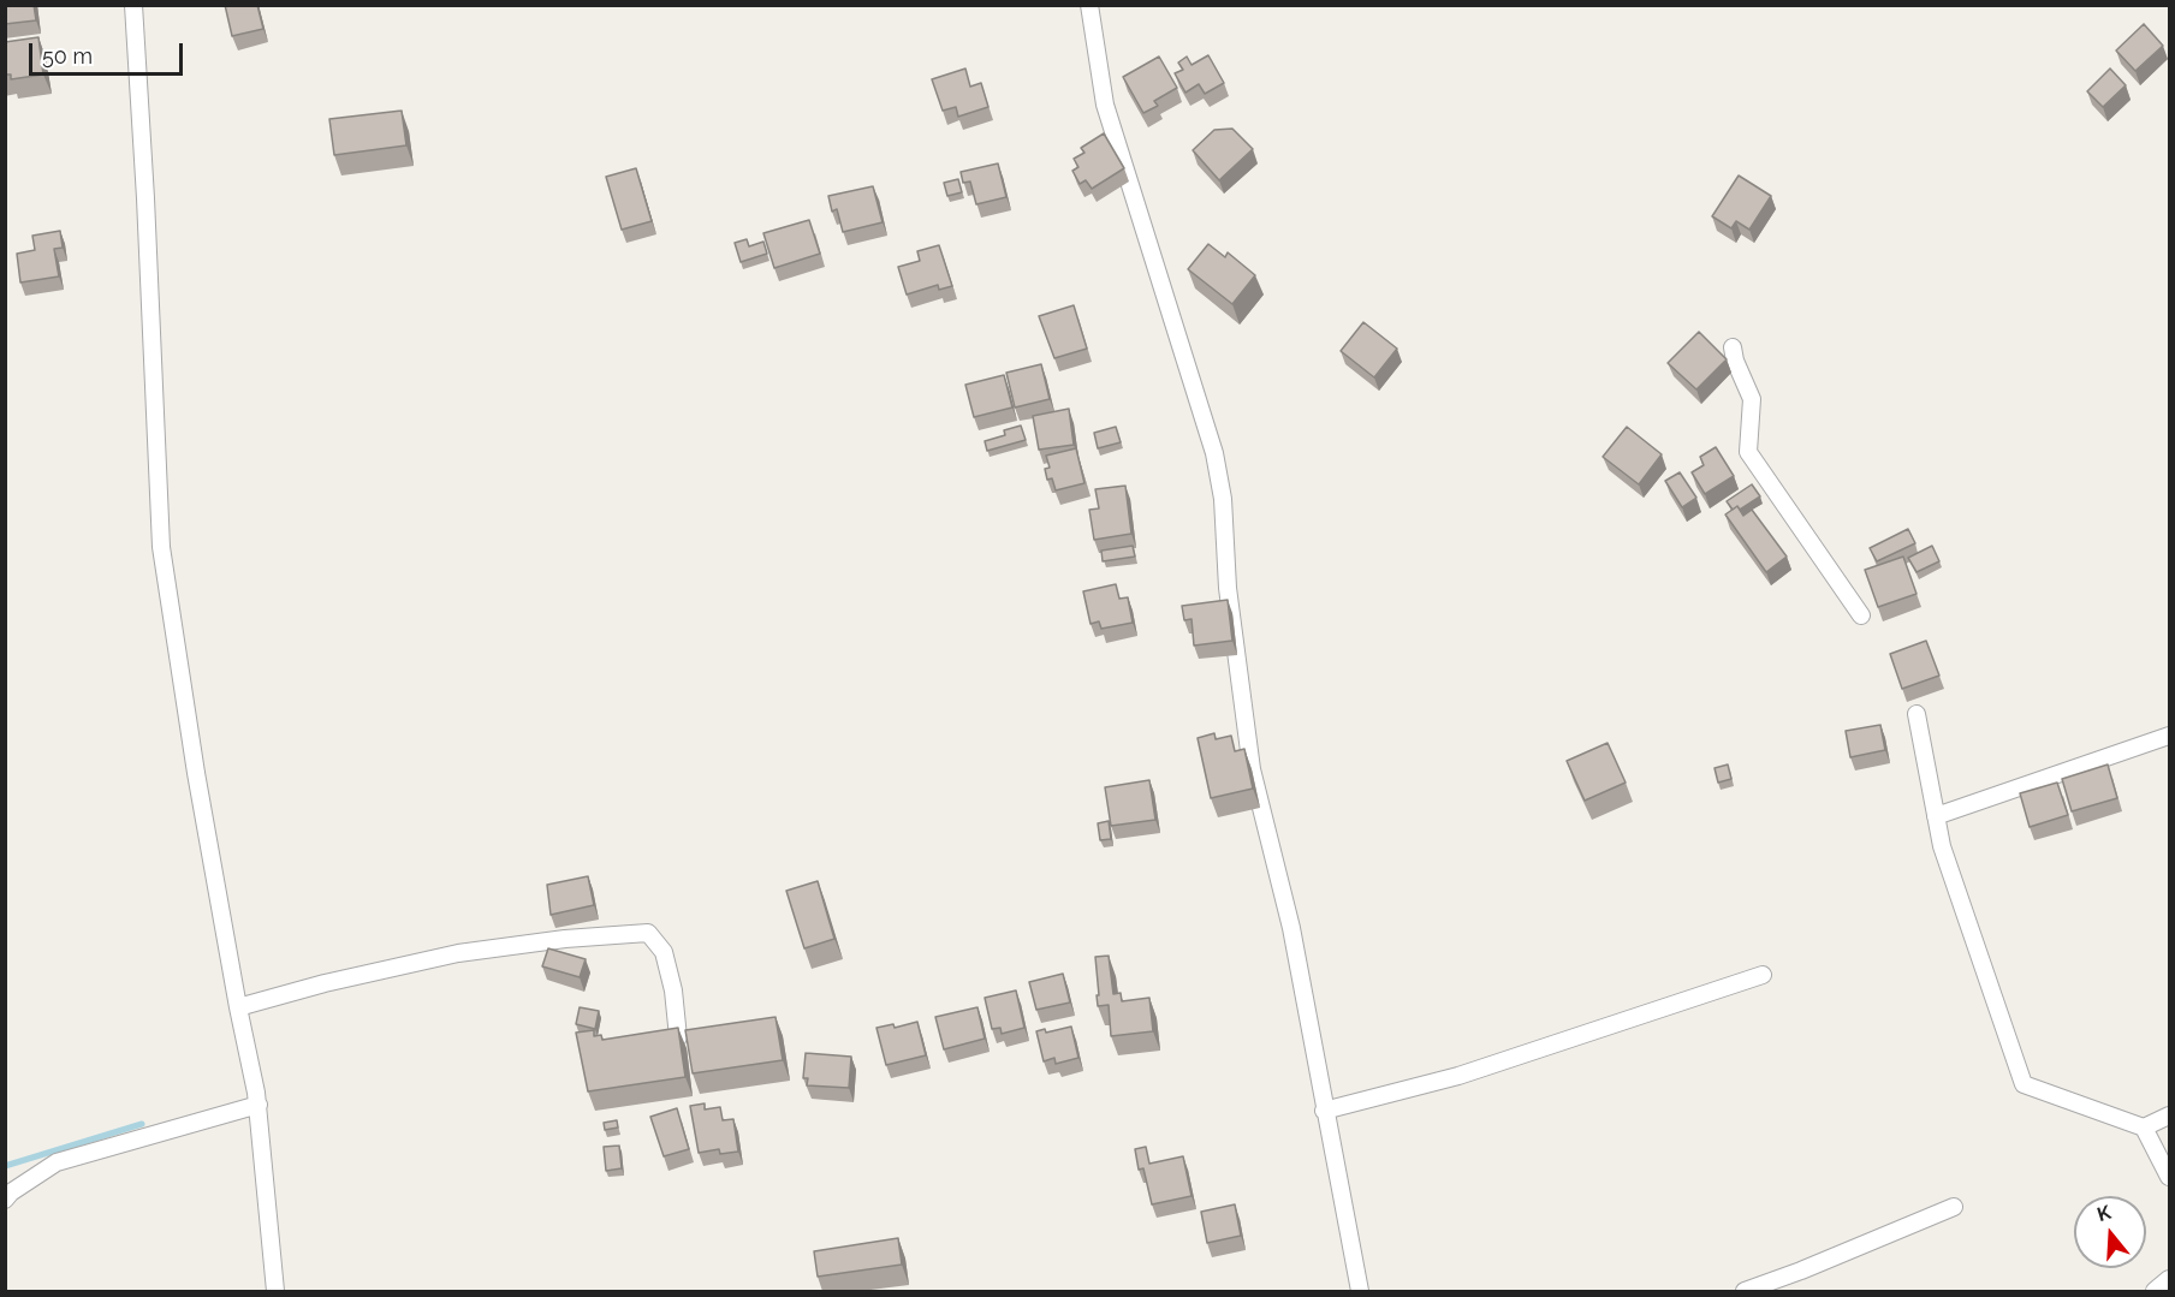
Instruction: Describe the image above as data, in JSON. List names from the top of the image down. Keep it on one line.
{"scale_bar":"50 m","north":"top"}
